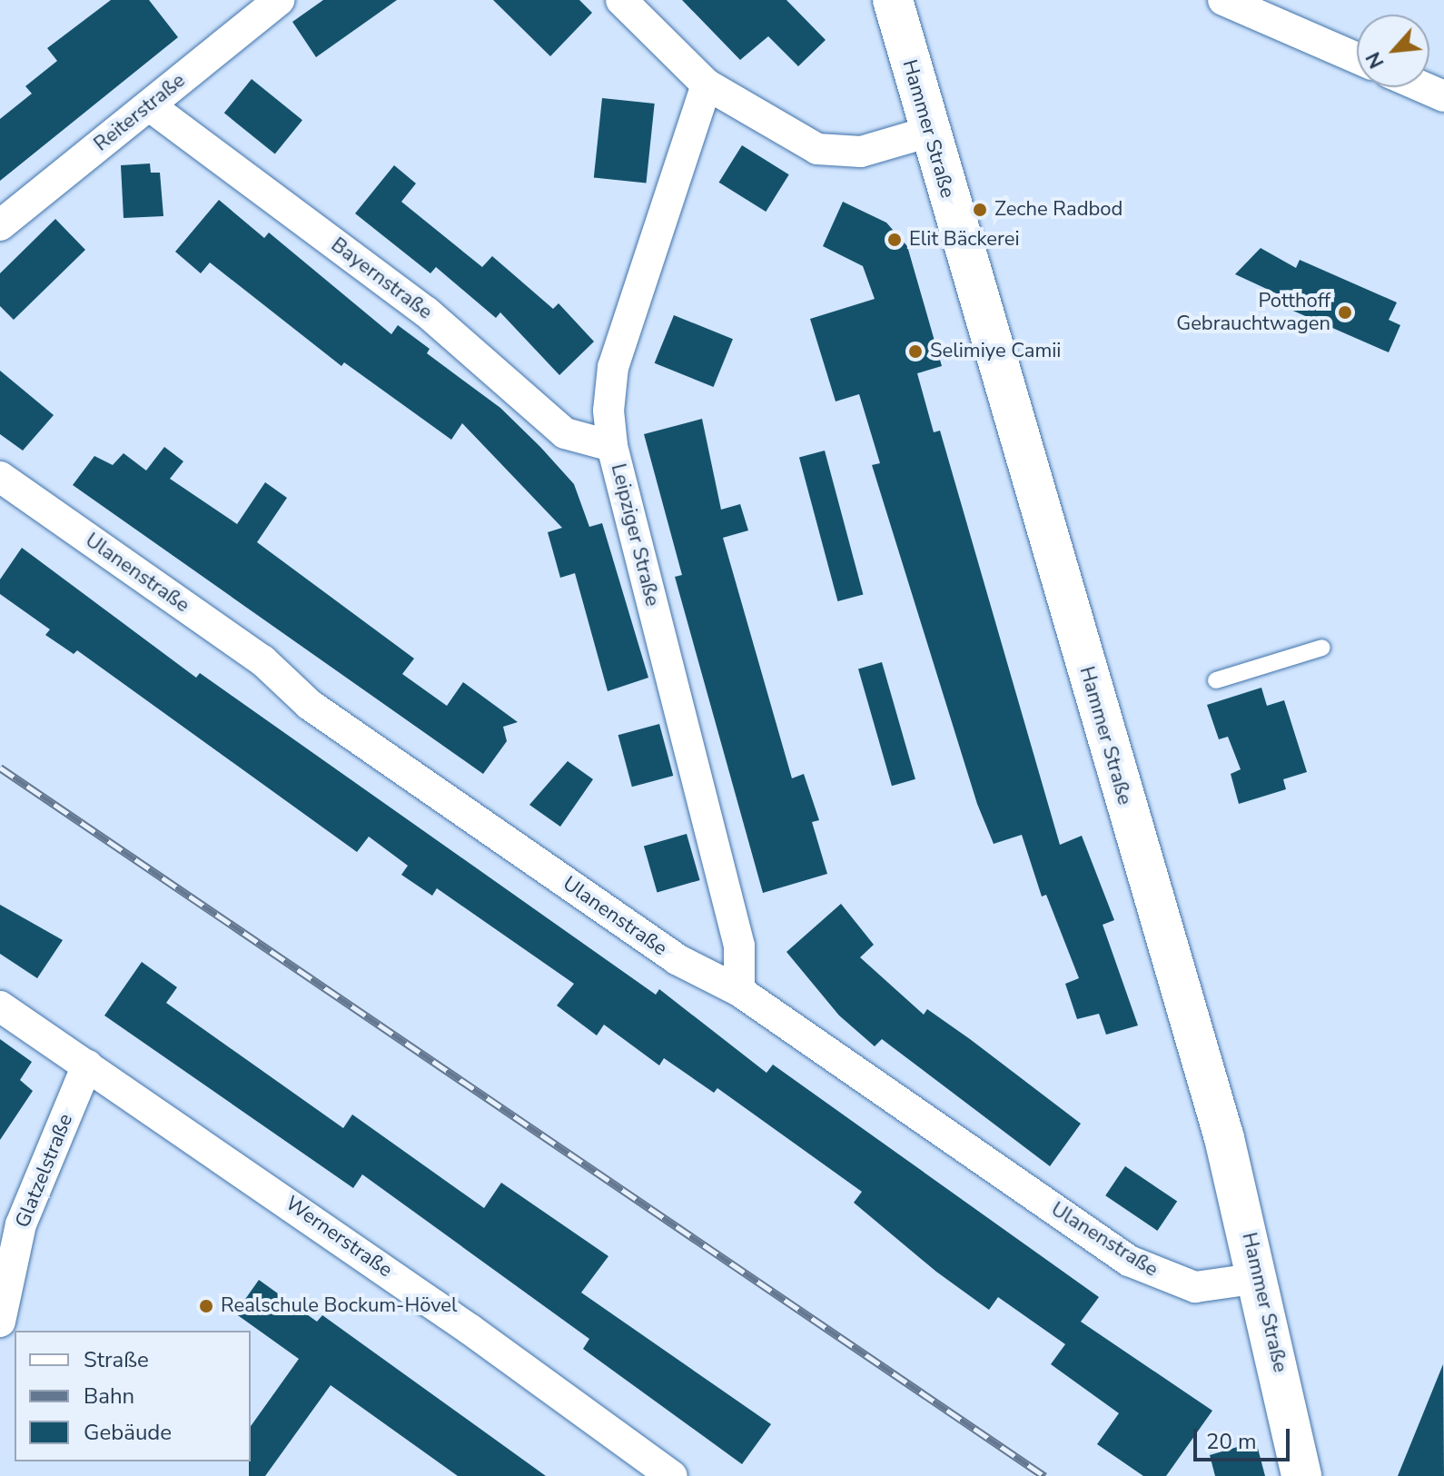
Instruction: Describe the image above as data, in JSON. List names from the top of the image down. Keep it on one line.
{"streets":{"main road":["Hammer Straße"],"street":["Reiterstraße","Bayernstraße","Leipziger Straße","Ulanenstraße","Glatzelstraße","Wernerstraße"]},"crossings":[["Reiterstraße","Bayernstraße"],["Hammer Straße","Ulanenstraße"],["Bayernstraße","Leipziger Straße"],["Leipziger Straße","Ulanenstraße"],["Glatzelstraße","Wernerstraße"]],"places":["Zeche Radbod","Elit Bäckerei","Potthoff Gebrauchtwagen","Selimiye Camii","Realschule Bockum-Hövel"],"legend":["Straße","Bahn","Gebäude"],"scale_bar":"20 m","north":"bottom left"}
